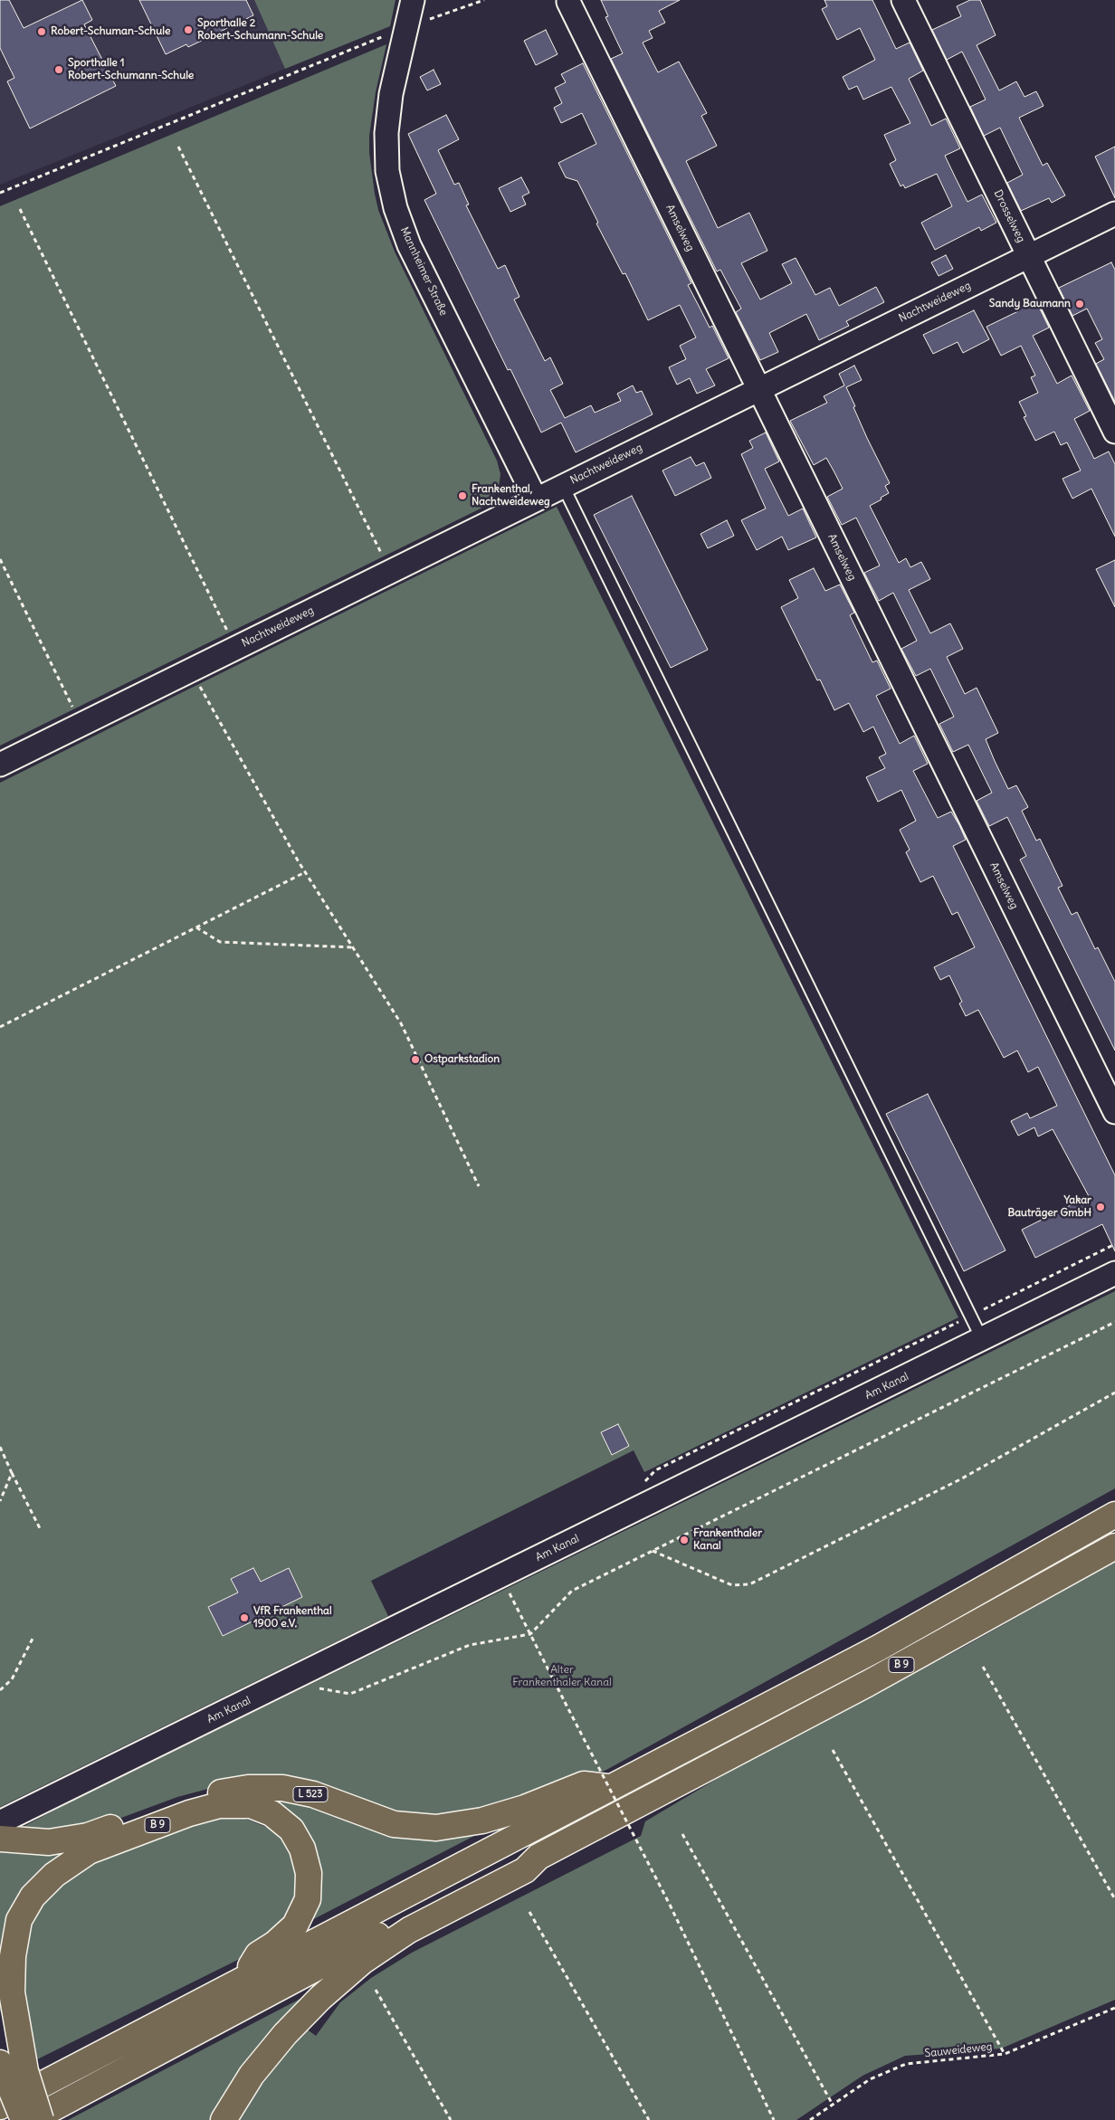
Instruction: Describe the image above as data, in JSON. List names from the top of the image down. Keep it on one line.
{"streets":{"highway":["B 9","L 523"],"street":["Drosselweg","Amselweg","Mannheimer Straße","Nachtweideweg","Am Kanal"],"path":["Sauweideweg"]},"crossings":[["Drosselweg","Nachtweideweg"],["Amselweg","Nachtweideweg"],["Mannheimer Straße","Nachtweideweg"],["Am Kanal","L 523"],["B 9","L 523"]],"parks":["Alter Frankenthaler Kanal"],"places":["Sporthalle 2 Robert-Schumann-Schule","Robert-Schuman-Schule","Sporthalle 1 Robert-Schumann-Schule","Sandy Baumann","Frankenthal, Nachtweideweg","Ostparkstadion","Yakar Bauträger GmbH","Frankenthaler Kanal","VfR Frankenthal 1900 e.V."]}
